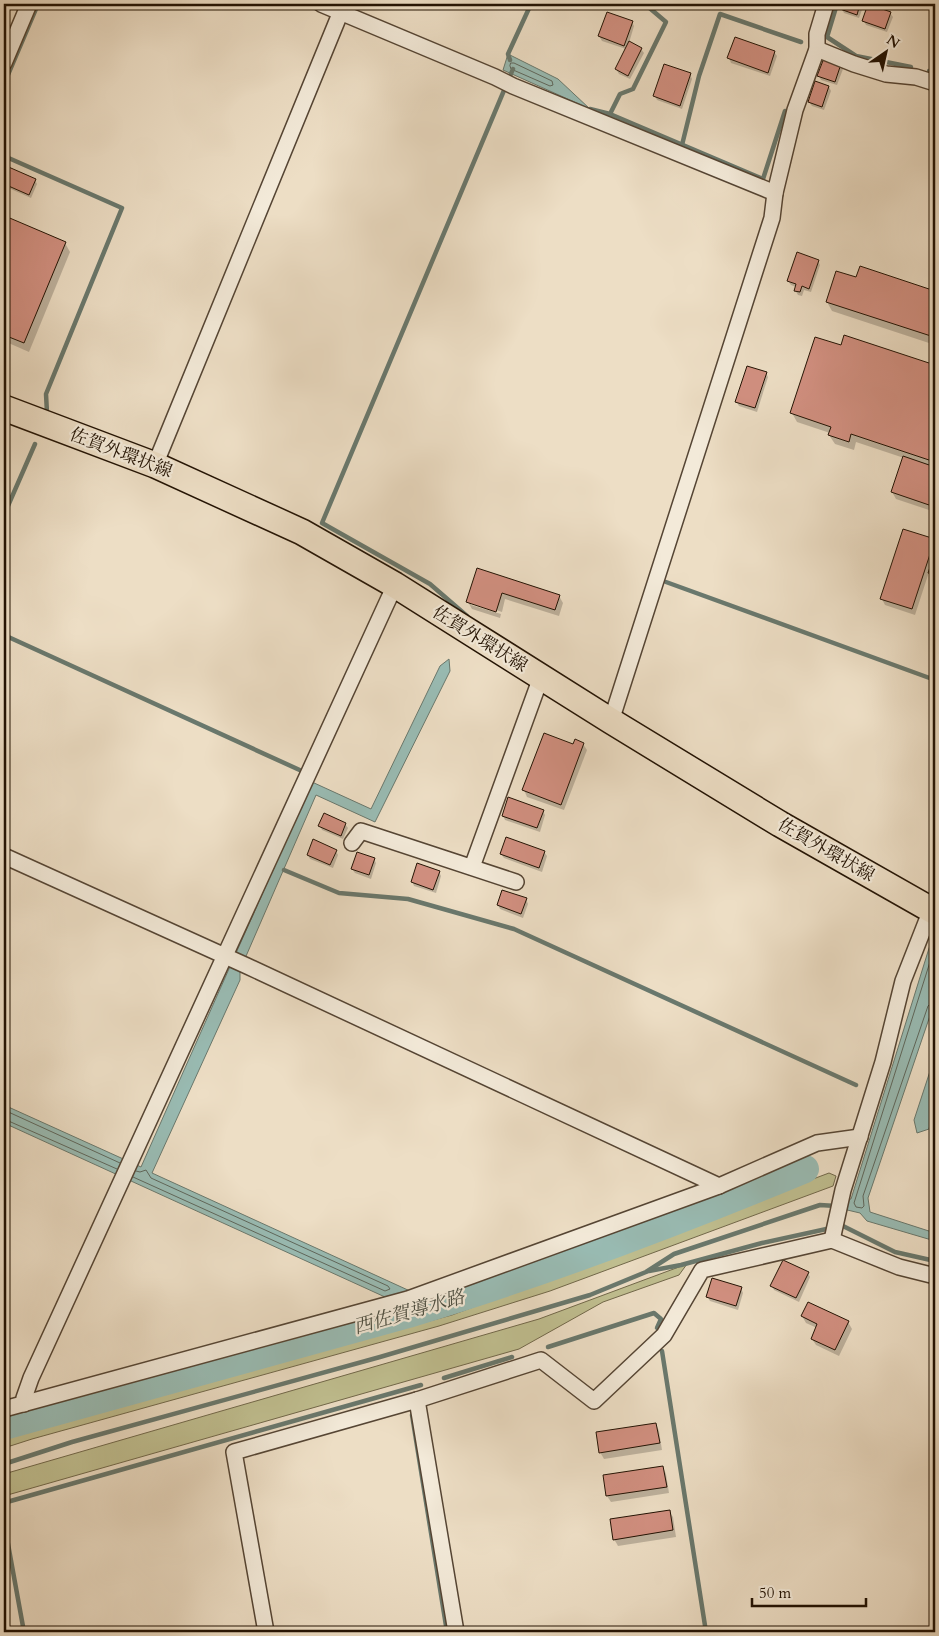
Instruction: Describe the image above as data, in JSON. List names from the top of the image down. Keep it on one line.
{"streets":{"main road":["佐賀外環状線"]},"water":["西佐賀導水路"],"scale_bar":"50 m","north":"top right"}
